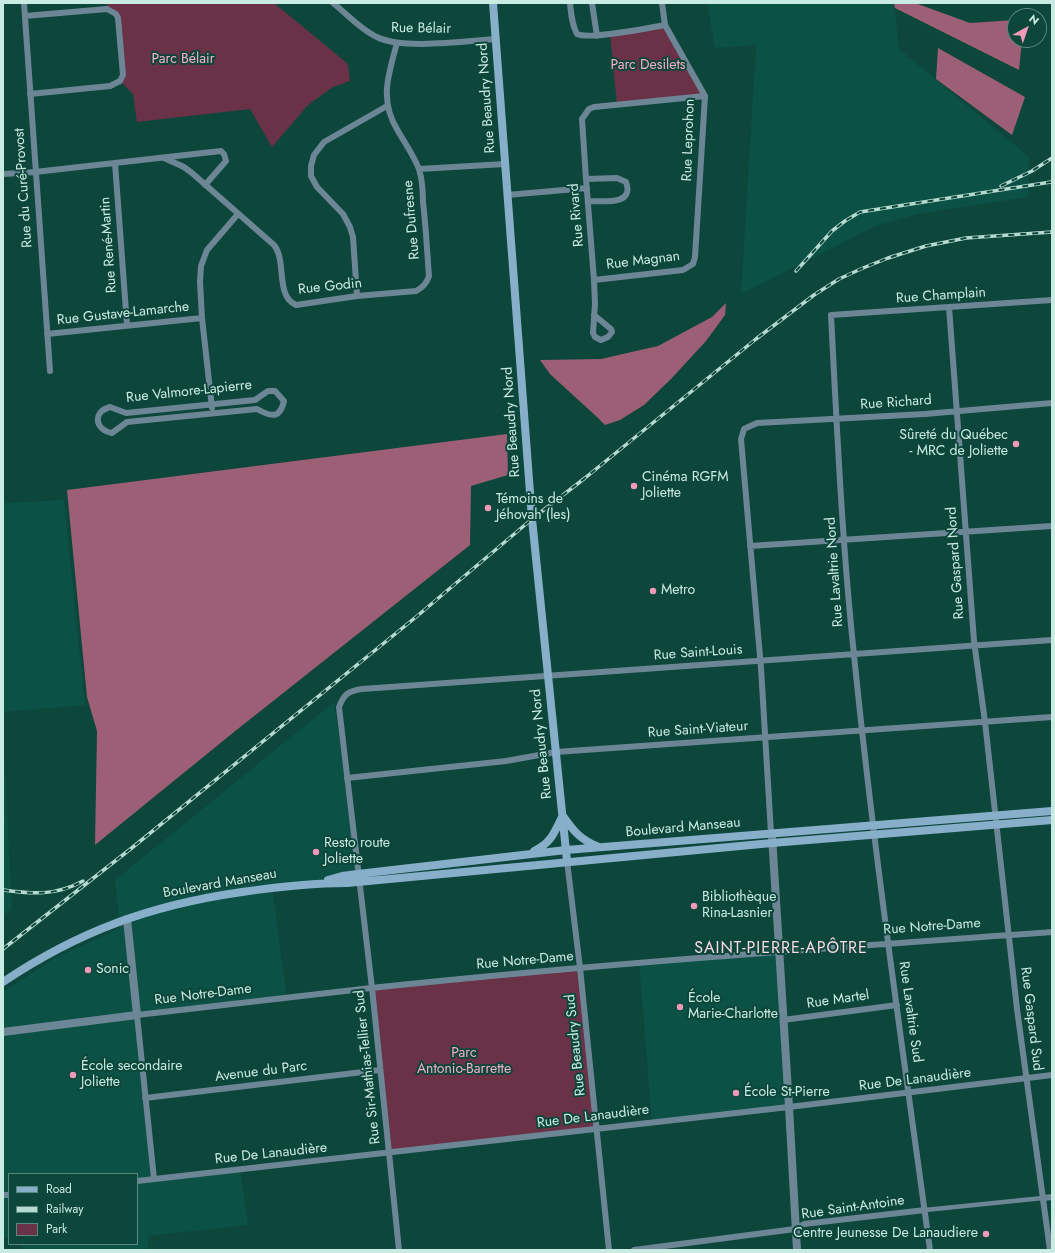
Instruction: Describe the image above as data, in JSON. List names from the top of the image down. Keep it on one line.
{"streets":{"main road":["Rue Beaudry Nord","Boulevard Manseau"],"street":["Rue Bélair","Rue Leprohon","Rue du Curé-Provost","Rue Rivard","Rue Dufresne","Rue René-Martin","Rue Magnan","Rue Godin","Rue Champlain","Rue Gustave-Lamarche","Rue Valmore-Lapierre","Rue Richard","Rue Gaspard Nord","Rue Lavaltrie Nord","Rue Saint-Louis","Rue Saint-Viateur","Rue Notre-Dame","Rue Martel","Rue Lavaltrie Sud","Rue Gaspard Sud","Rue Beaudry Sud","Rue Sir-Mathias-Tellier Sud","Avenue du Parc","Rue De Lanaudière","Rue Saint-Antoine"]},"crossings":[["Rue Bélair","Rue Beaudry Nord"],["Rue Bélair","Rue Dufresne"],["Rue Beaudry Nord","Rue Saint-Louis"],["Rue Beaudry Nord","Rue Saint-Viateur"],["Rue Beaudry Nord","Boulevard Manseau"],["Rue Beaudry Nord","Rue Beaudry Sud"],["Rue Leprohon","Rue Rivard"],["Rue Leprohon","Rue Magnan"],["Rue du Curé-Provost","Rue Gustave-Lamarche"],["Rue Rivard","Rue Magnan"],["Rue Dufresne","Rue Godin"],["Rue René-Martin","Rue Gustave-Lamarche"],["Rue Champlain","Rue Gaspard Nord"],["Rue Champlain","Rue Lavaltrie Nord"],["Rue Richard","Rue Gaspard Nord"],["Rue Richard","Rue Lavaltrie Nord"],["Rue Gaspard Nord","Rue Saint-Louis"],["Rue Gaspard Nord","Rue Saint-Viateur"],["Rue Gaspard Nord","Boulevard Manseau"],["Rue Gaspard Nord","Rue Gaspard Sud"],["Rue Lavaltrie Nord","Rue Saint-Louis"],["Rue Lavaltrie Nord","Rue Saint-Viateur"],["Rue Lavaltrie Nord","Boulevard Manseau"],["Rue Lavaltrie Nord","Rue Lavaltrie Sud"],["Rue Saint-Louis","Rue Sir-Mathias-Tellier Sud"],["Rue Saint-Viateur","Rue Sir-Mathias-Tellier Sud"],["Boulevard Manseau","Rue Lavaltrie Sud"],["Boulevard Manseau","Rue Gaspard Sud"],["Boulevard Manseau","Rue Beaudry Sud"],["Boulevard Manseau","Rue Sir-Mathias-Tellier Sud"],["Rue Notre-Dame","Rue Lavaltrie Sud"],["Rue Notre-Dame","Rue Gaspard Sud"],["Rue Notre-Dame","Rue Beaudry Sud"],["Rue Notre-Dame","Rue Sir-Mathias-Tellier Sud"],["Rue Martel","Rue Lavaltrie Sud"],["Rue Lavaltrie Sud","Rue De Lanaudière"],["Rue Lavaltrie Sud","Rue Saint-Antoine"],["Rue Gaspard Sud","Rue De Lanaudière"],["Rue Gaspard Sud","Rue Saint-Antoine"],["Rue Beaudry Sud","Rue De Lanaudière"],["Rue Sir-Mathias-Tellier Sud","Avenue du Parc"],["Rue Sir-Mathias-Tellier Sud","Rue De Lanaudière"]],"districts":["SAINT-PIERRE-APÔTRE"],"parks":["Parc Bélair","Parc Desilets","Parc Antonio-Barrette"],"places":["Sûreté du Québec - MRC de Joliette","Cinéma RGFM Joliette","Témoins de Jéhovah (les)","Metro","Resto route Joliette","Bibliothèque Rina-Lasnier","Sonic","École Marie-Charlotte","École secondaire Joliette","École St-Pierre","Centre Jeunesse De Lanaudiere"],"legend":["Road","Railway","Park"],"north":"top right"}
